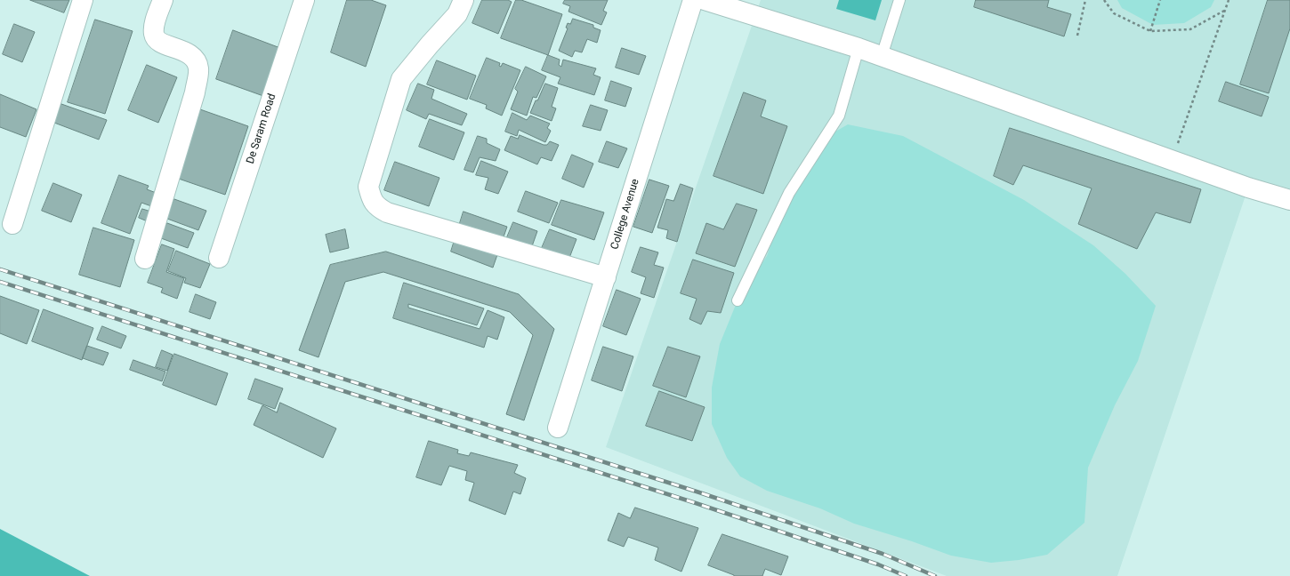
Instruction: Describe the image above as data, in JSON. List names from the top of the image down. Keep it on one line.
{"streets":{"street":["De Saram Road","College Avenue"]}}
